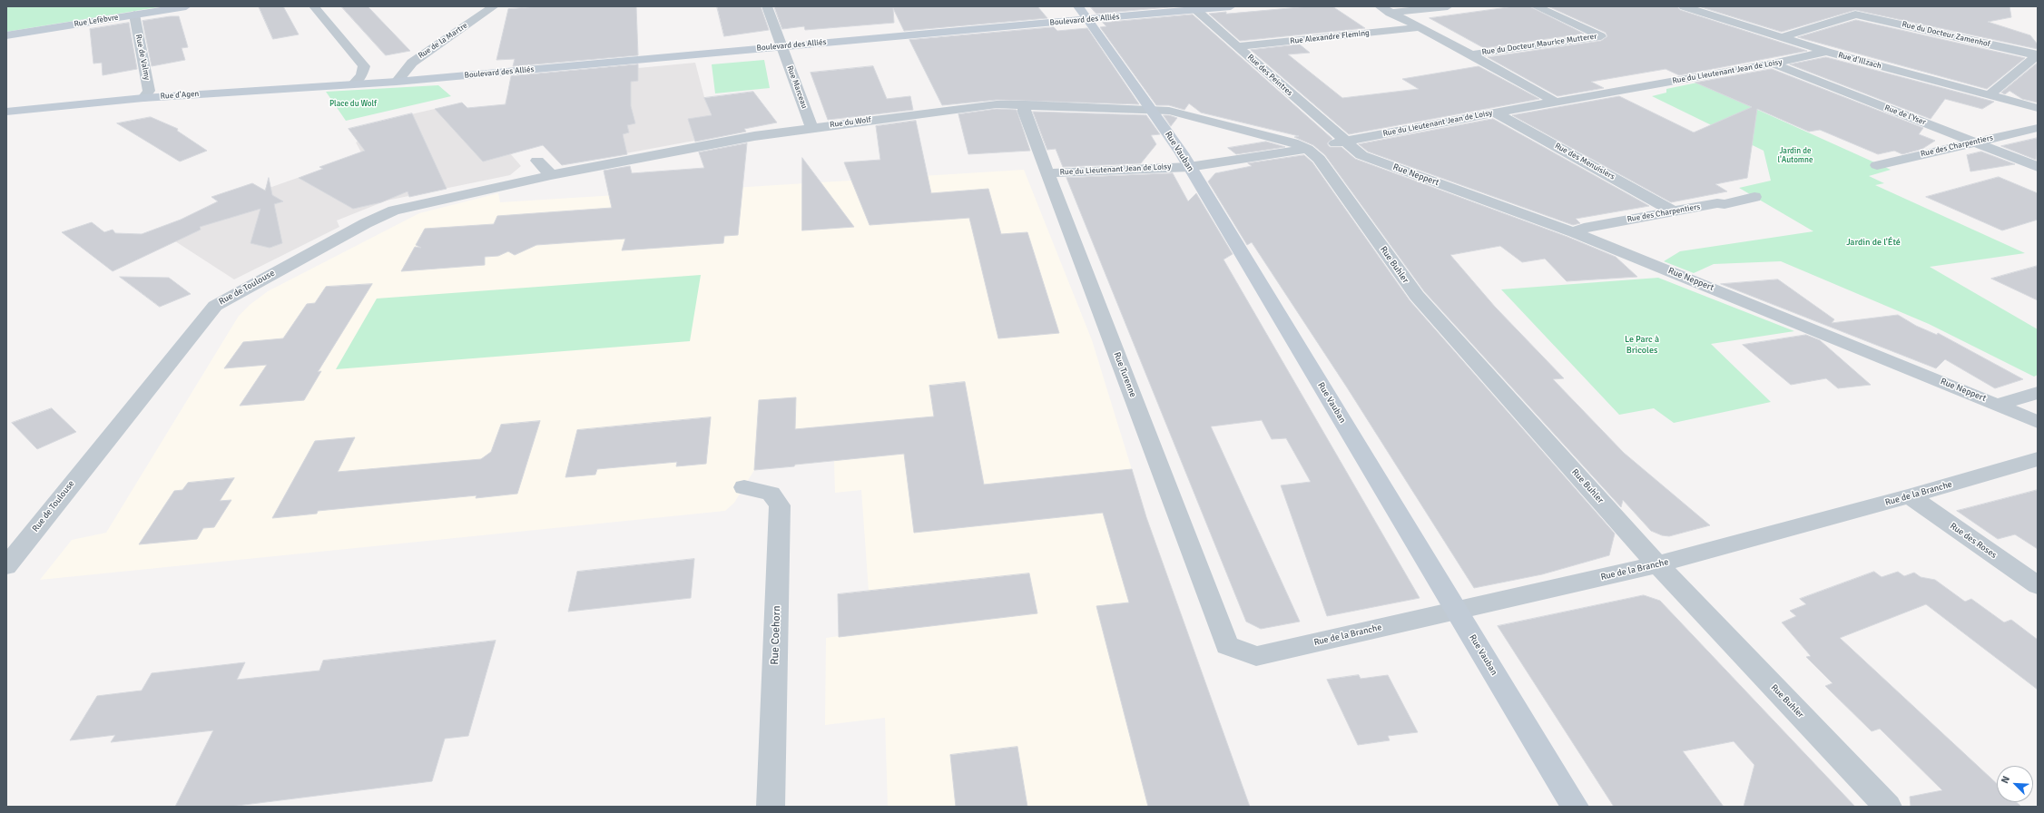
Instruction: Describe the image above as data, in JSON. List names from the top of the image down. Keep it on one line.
{"streets":{"main road":["Boulevard des Alliés","Rue Lefèbvre","Rue d'Agen","Rue Vauban"],"street":["Rue du Docteur Zamenhof","Rue Alexandre Fleming","Rue de la Martre","Rue du Docteur Maurice Mutterer","Rue de Valmy","Rue d'Illzach","Rue du Lieutenant Jean de Loisy","Rue des Peintres","Rue Marceau","Rue de l'Yser","Rue du Wolf","Rue des Charpentiers","Rue des Menuisiers","Rue Neppert","Rue Buhler","Rue de Toulouse","Rue Turenne","Rue de la Branche","Rue des Roses","Rue Coehorn"]},"crossings":[["Boulevard des Alliés","Rue de la Martre"],["Boulevard des Alliés","Rue des Peintres"],["Boulevard des Alliés","Rue Marceau"],["Boulevard des Alliés","Rue d'Agen"],["Boulevard des Alliés","Rue Vauban"],["Rue Lefèbvre","Rue de Valmy"],["Rue du Docteur Zamenhof","Rue d'Illzach"],["Rue Alexandre Fleming","Rue des Peintres"],["Rue de Valmy","Rue d'Agen"],["Rue d'Illzach","Rue du Lieutenant Jean de Loisy"],["Rue du Lieutenant Jean de Loisy","Rue des Peintres"],["Rue du Lieutenant Jean de Loisy","Rue de l'Yser"],["Rue du Lieutenant Jean de Loisy","Rue Vauban"],["Rue du Lieutenant Jean de Loisy","Rue des Menuisiers"],["Rue du Lieutenant Jean de Loisy","Rue Neppert"],["Rue du Lieutenant Jean de Loisy","Rue Buhler"],["Rue du Lieutenant Jean de Loisy","Rue Turenne"],["Rue des Peintres","Rue Neppert"],["Rue Marceau","Rue du Wolf"],["Rue de l'Yser","Rue des Charpentiers"],["Rue du Wolf","Rue Vauban"],["Rue du Wolf","Rue de Toulouse"],["Rue du Wolf","Rue Turenne"],["Rue des Charpentiers","Rue des Menuisiers"],["Rue des Charpentiers","Rue Neppert"],["Rue Vauban","Rue de la Branche"],["Rue Buhler","Rue de la Branche"],["Rue Turenne","Rue de la Branche"],["Rue de la Branche","Rue des Roses"]],"parks":["Place du Wolf","Jardin de l'Automne","Jardin de l'Été","Le Parc à Bricoles"],"north":"top left"}
